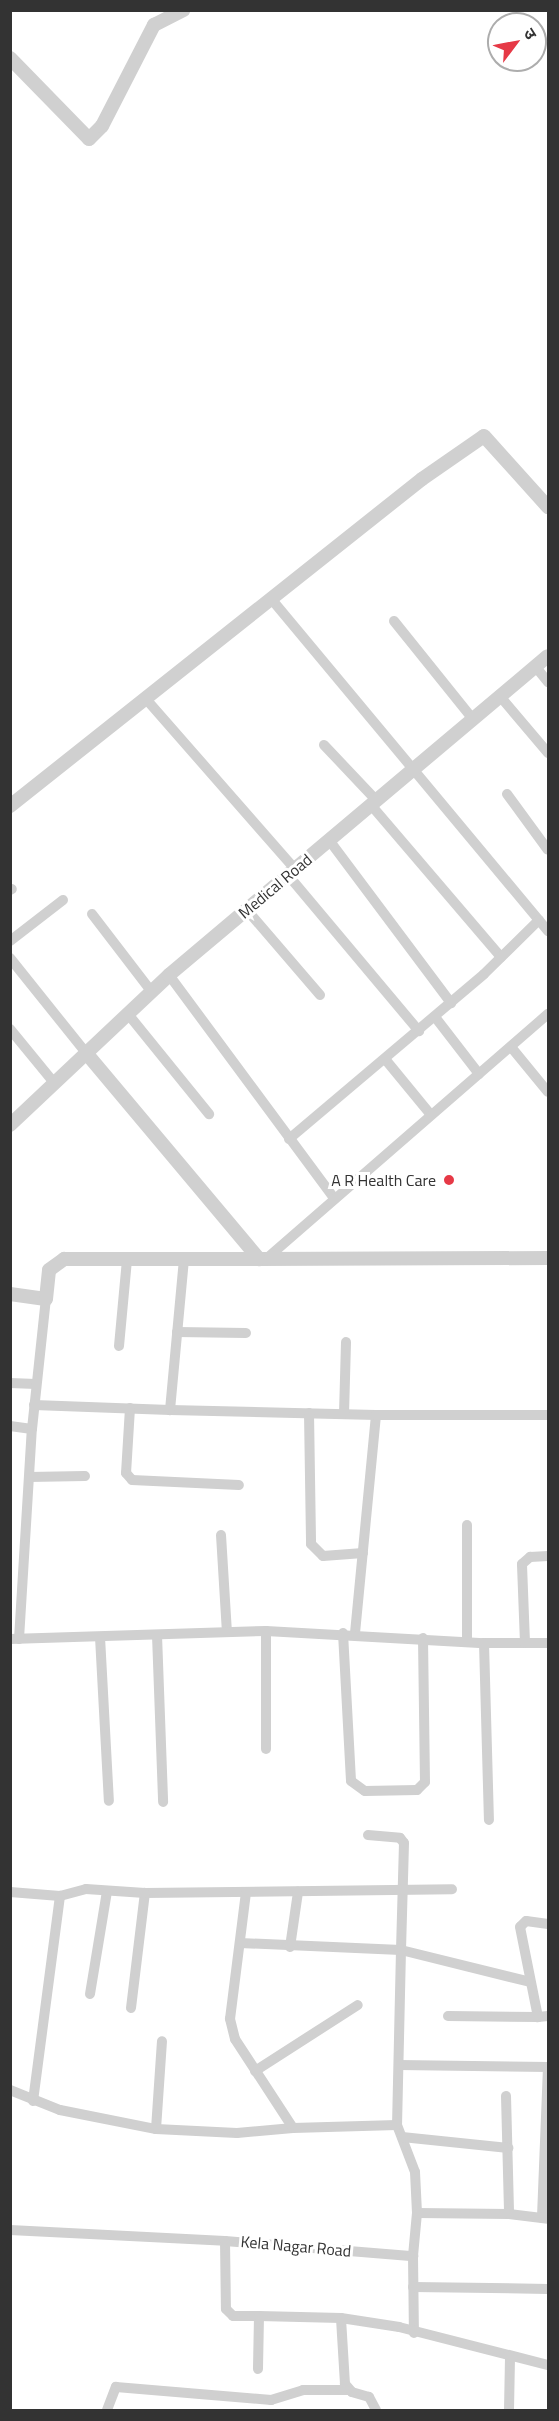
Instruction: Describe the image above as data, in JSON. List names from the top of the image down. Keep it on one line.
{"streets":{"street":["Medical Road","Kela Nagar Road"]},"places":["A R Health Care"],"north":"top right"}
